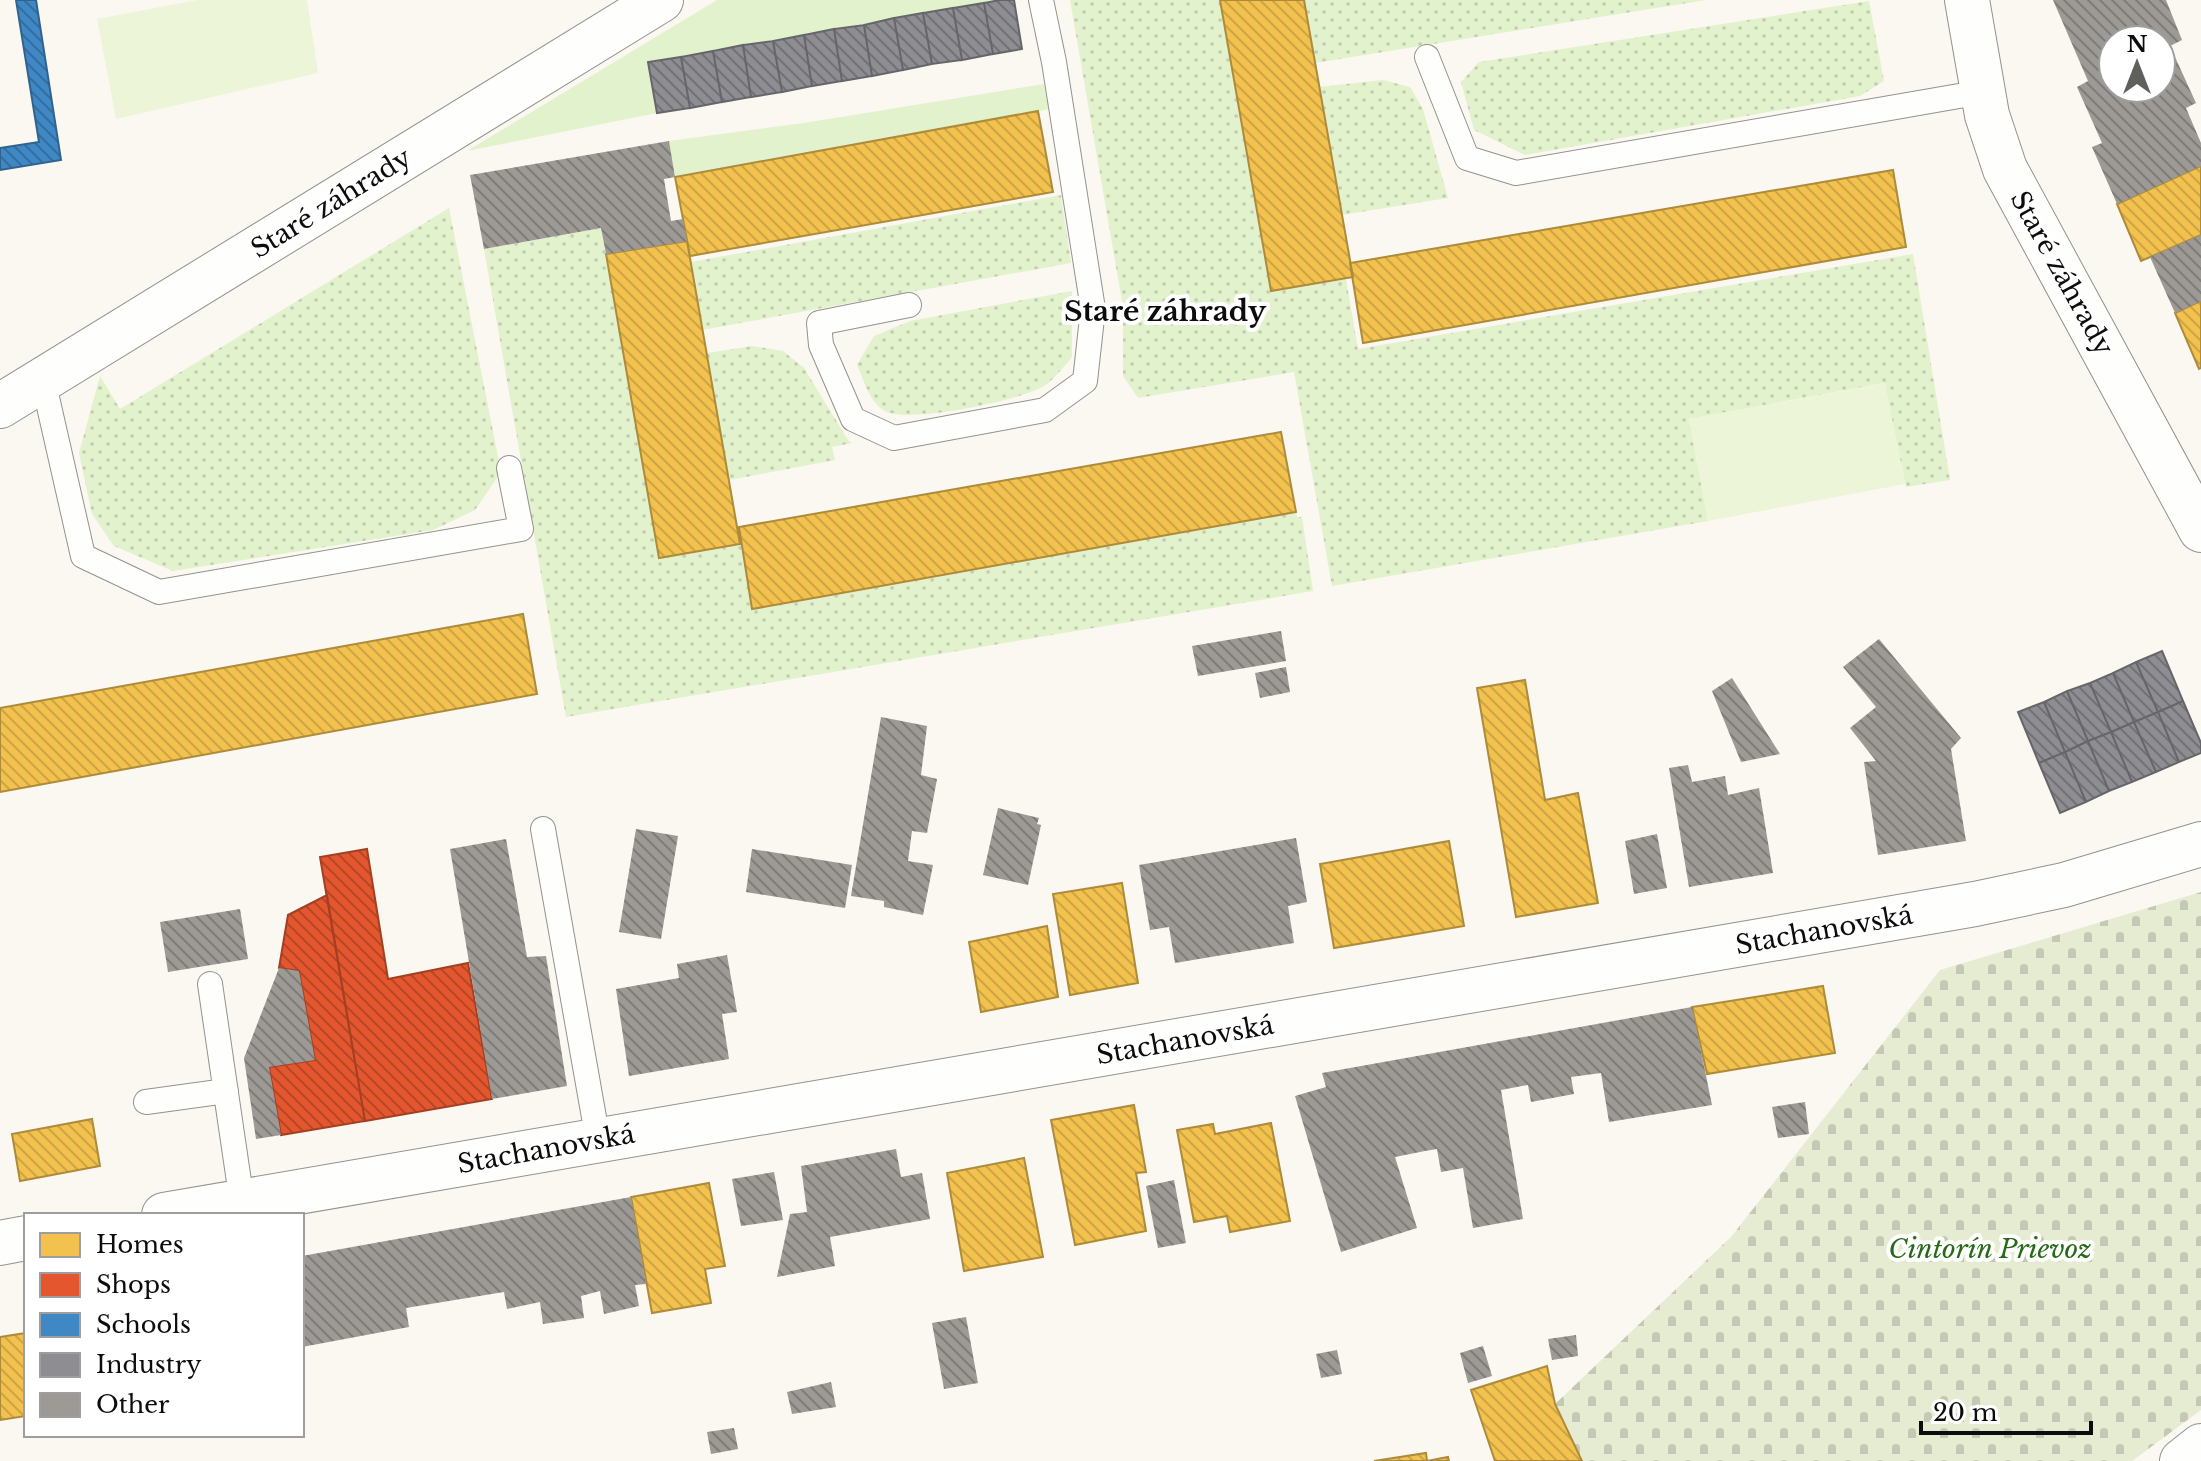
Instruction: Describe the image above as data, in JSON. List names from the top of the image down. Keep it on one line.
{"streets":{"street":["Staré záhrady","Stachanovská"]},"districts":["Staré záhrady"],"parks":["Cintorín Prievoz"],"legend":["Homes","Shops","Schools","Industry","Other"],"scale_bar":"20 m","north":"top"}
